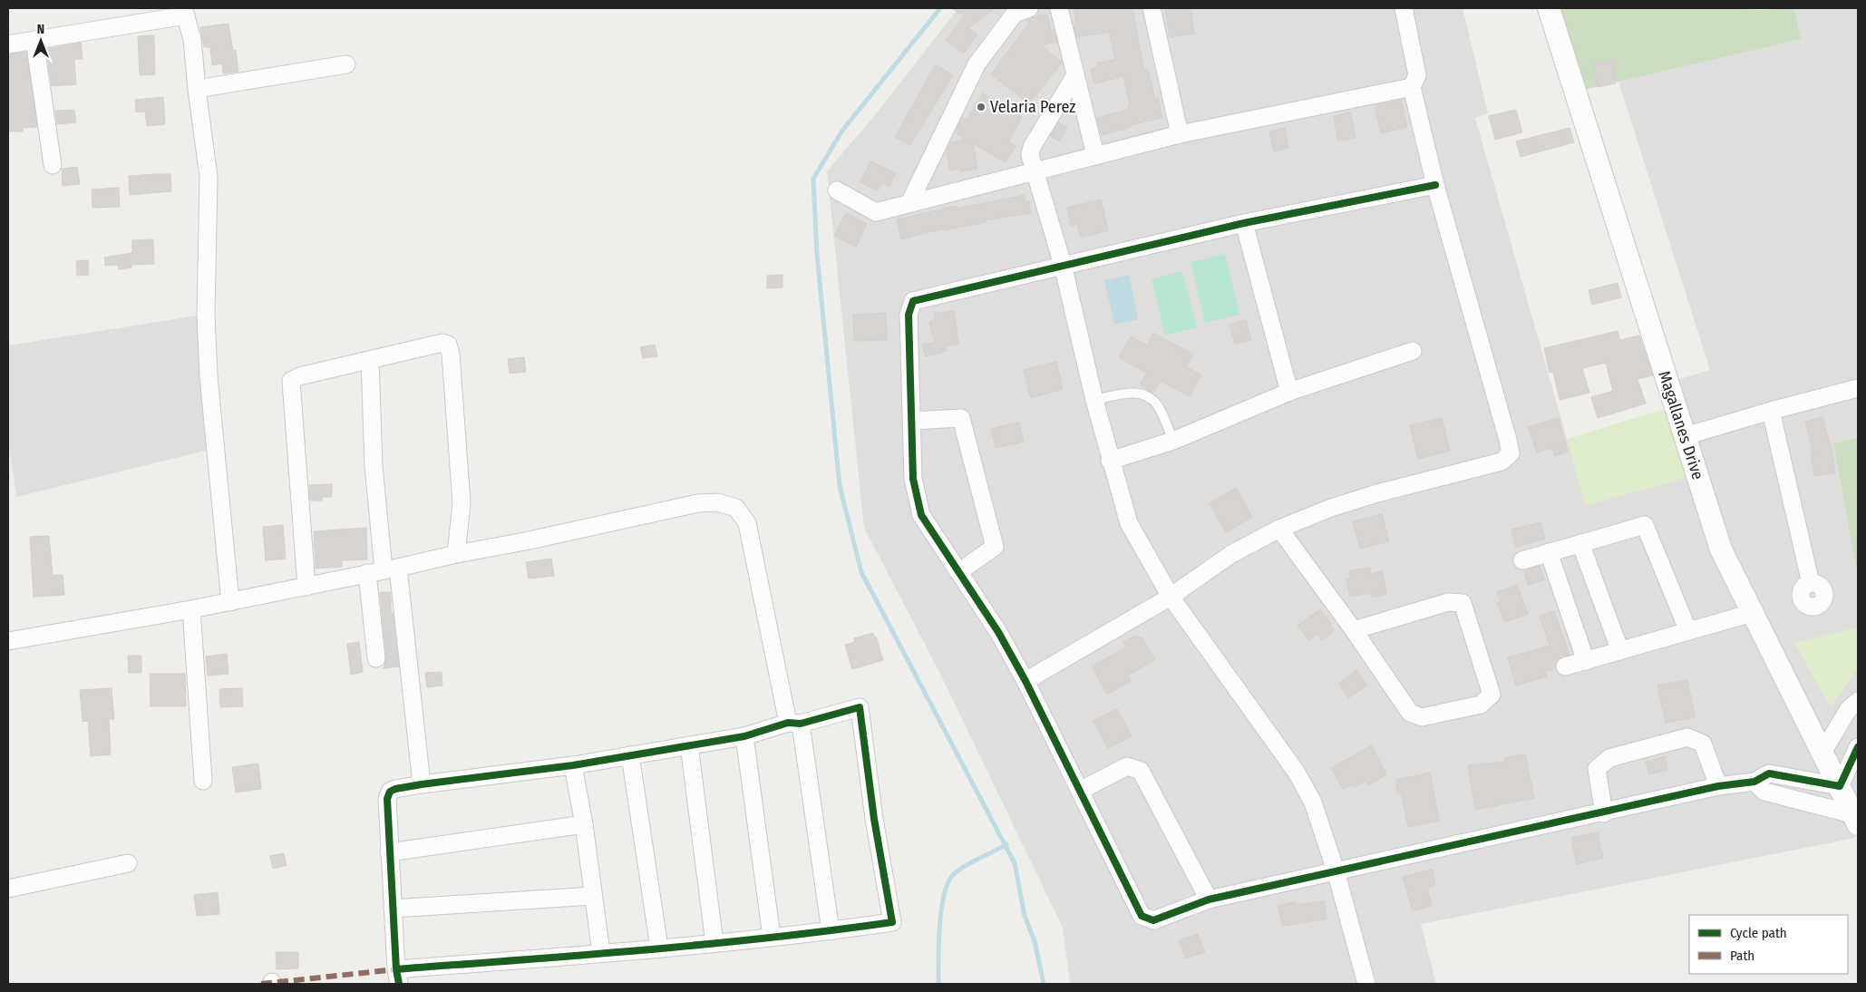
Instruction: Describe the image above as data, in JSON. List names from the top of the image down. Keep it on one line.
{"streets":{"street":["Magallanes Drive"]},"places":["Velaria Perez"],"legend":["Cycle path","Path"],"north":"top"}
